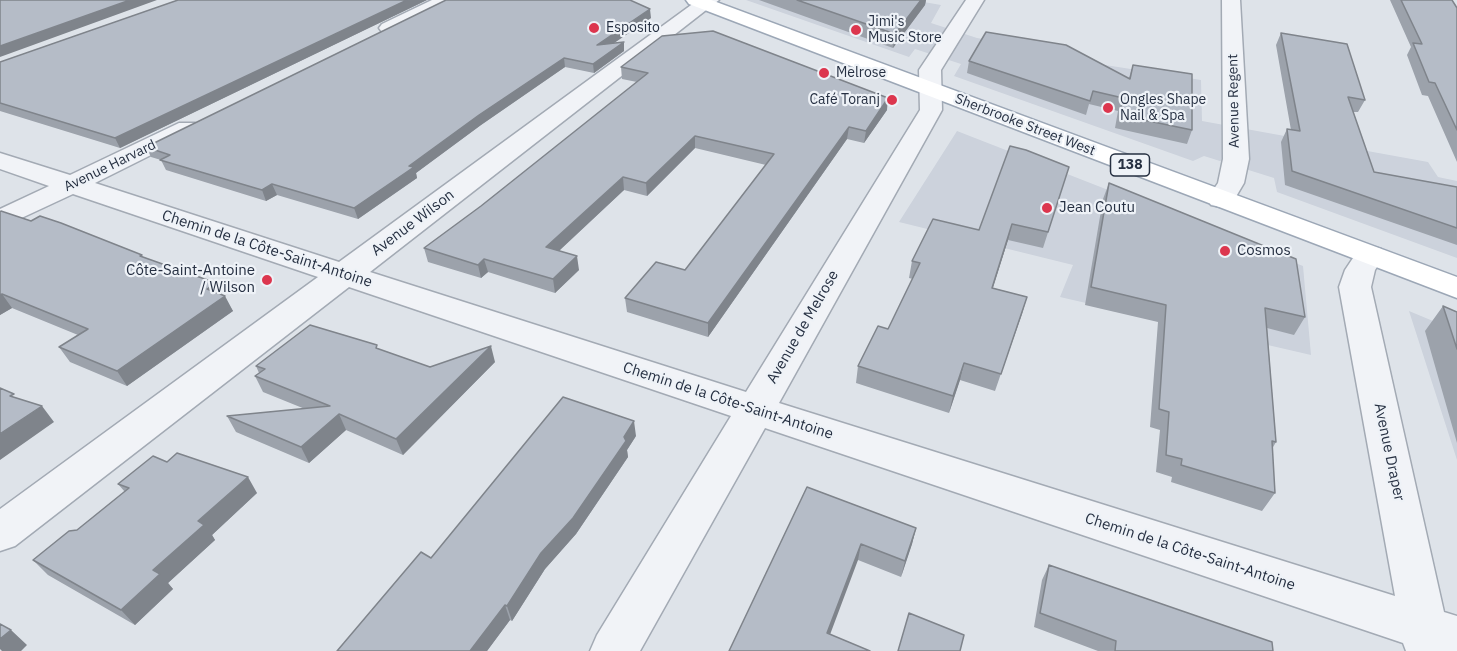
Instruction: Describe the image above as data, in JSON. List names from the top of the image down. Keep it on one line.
{"streets":{"main road":["Sherbrooke Street West","138"],"street":["Avenue Regent","Avenue Harvard","Avenue Wilson","Chemin de la Côte-Saint-Antoine","Avenue de Melrose","Avenue Draper"]},"crossings":[["Avenue Regent","Sherbrooke Street West"],["Sherbrooke Street West","Avenue Wilson"],["Sherbrooke Street West","Avenue de Melrose"],["Sherbrooke Street West","Avenue Draper"],["Avenue Harvard","Chemin de la Côte-Saint-Antoine"],["Avenue Wilson","Chemin de la Côte-Saint-Antoine"],["Chemin de la Côte-Saint-Antoine","Avenue de Melrose"],["Chemin de la Côte-Saint-Antoine","Avenue Draper"]],"places":["Esposito","Jimi's Music Store","Melrose","Café Toranj","Ongles Shape Nail & Spa","Jean Coutu","Cosmos","Côte-Saint-Antoine / Wilson"]}
